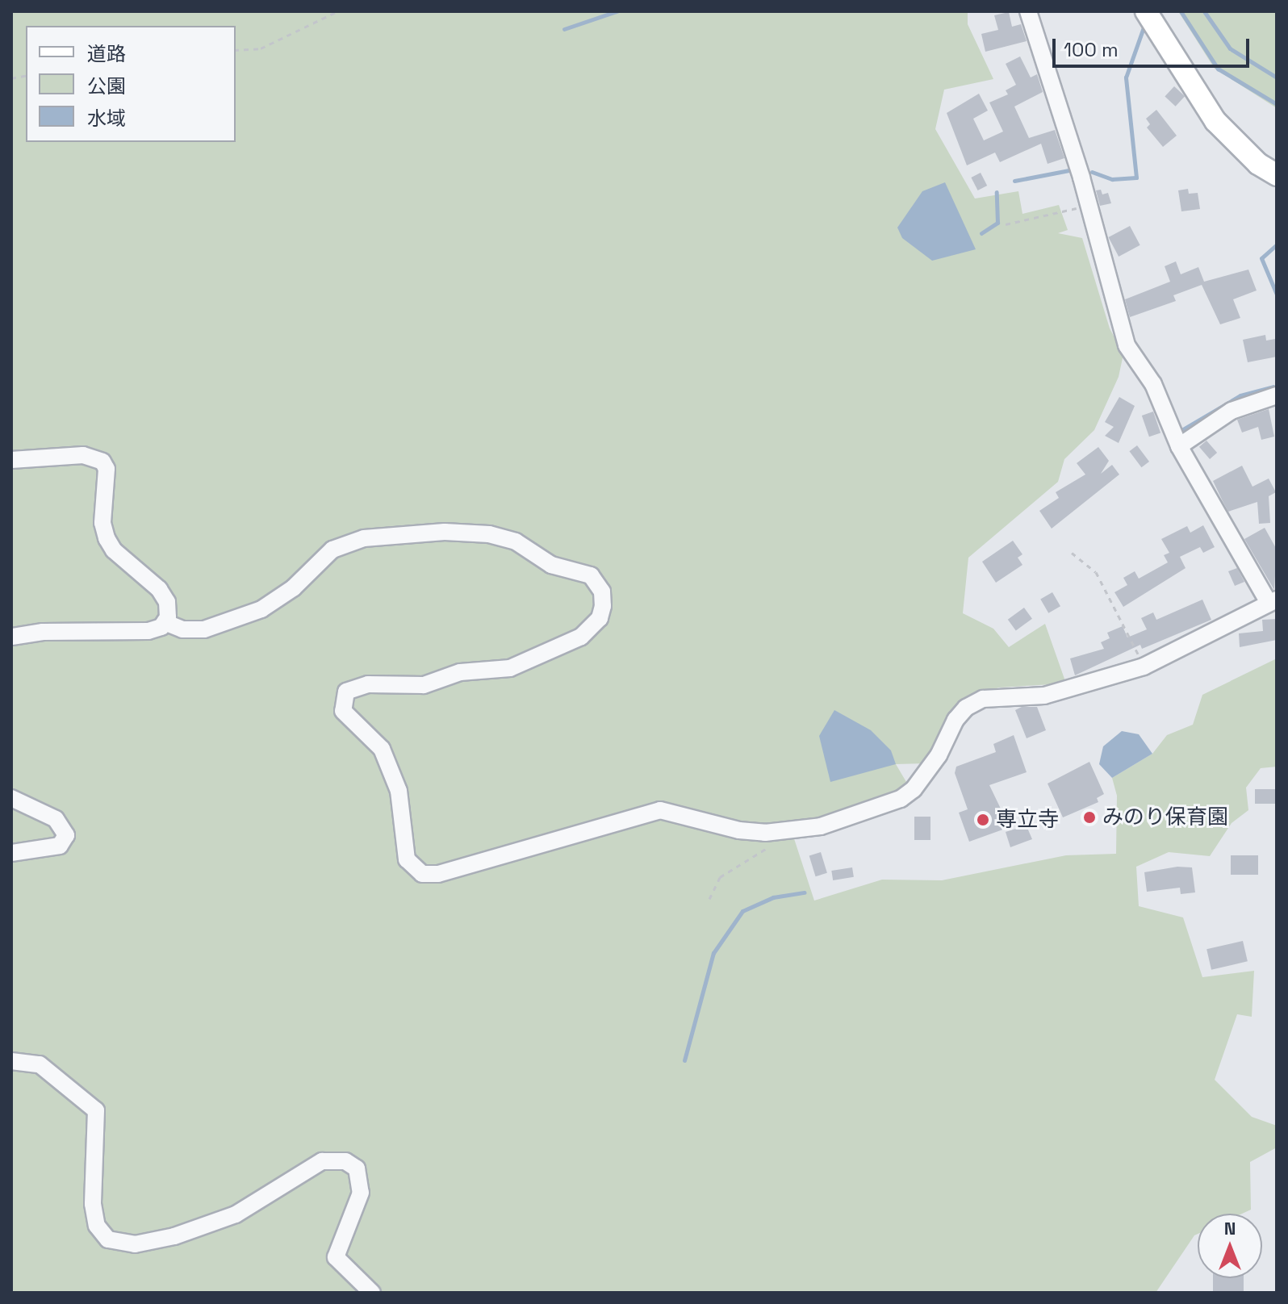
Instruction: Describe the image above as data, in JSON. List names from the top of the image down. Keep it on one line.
{"places":["みのり保育園","専立寺"],"legend":["道路","公園","水域"],"scale_bar":"100 m","north":"top"}
